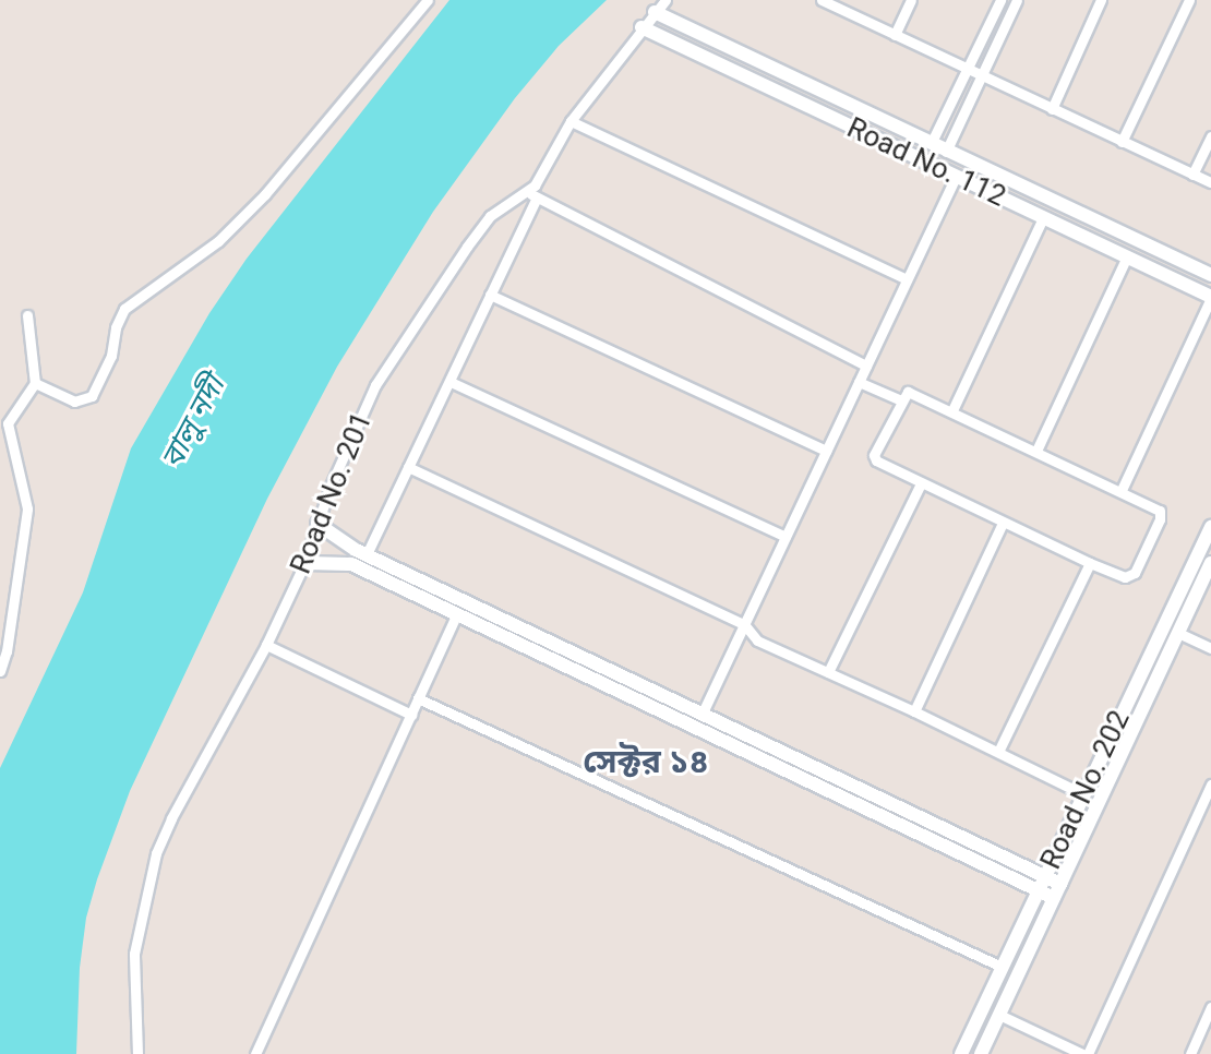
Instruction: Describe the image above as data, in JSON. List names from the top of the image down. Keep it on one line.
{"streets":{"street":["Road No. 112","Road No. 201","Road No. 202"]},"crossings":[["Road No. 112","Road No. 201"]],"districts":["সেক্টর ১৪"],"water":["বালু নদী"]}
